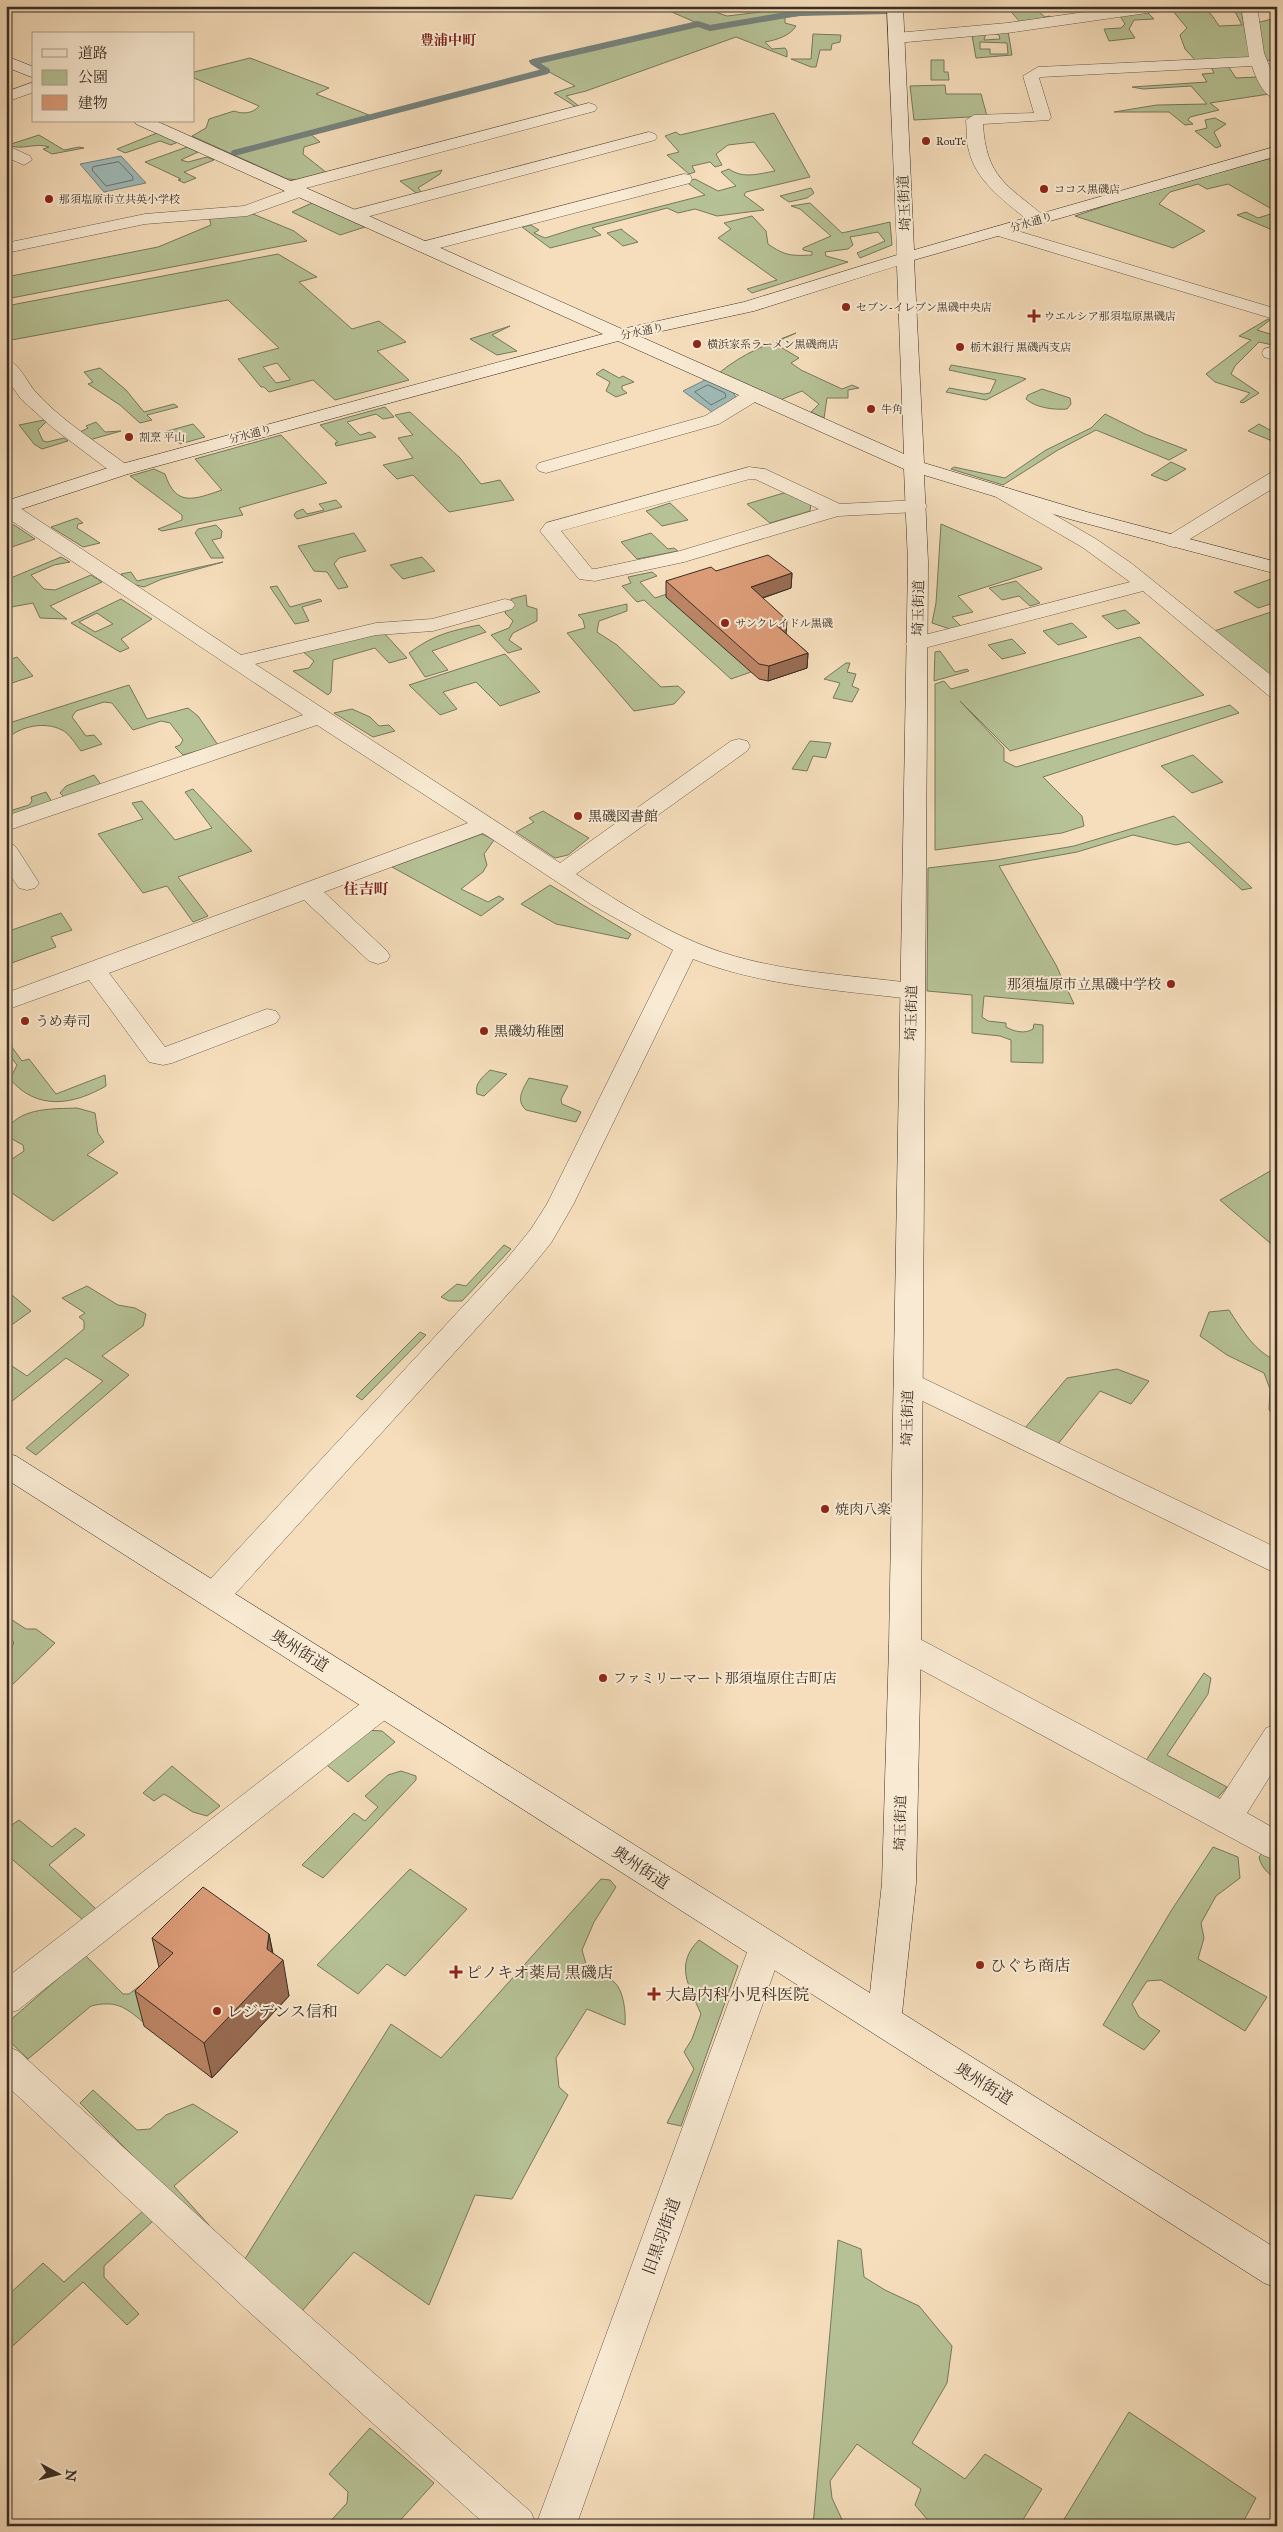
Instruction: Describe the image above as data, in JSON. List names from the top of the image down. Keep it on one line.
{"streets":{"street":["埼玉街道","分水通り","奥州街道","旧黒羽街道"]},"crossings":[["埼玉街道","分水通り"],["埼玉街道","奥州街道"],["奥州街道","旧黒羽街道"]],"districts":["豊浦中町","住吉町"],"places":{"other":["RouTe","ココス黒磯店","那須塩原市立共英小学校","セブン-イレブン黒磯中央店","横浜家系ラーメン黒磯商店","栃木銀行 黒磯西支店","牛角","割烹 平山","サンクレイドル黒磯","黒磯図書館","那須塩原市立黒磯中学校","うめ寿司","黒磯幼稚園","焼肉八楽","ファミリーマート那須塩原住吉町店","ひぐち商店","レジデンス信和"],"health":["ウエルシア那須塩原黒磯店","ピノキオ薬局 黒磯店","大島内科小児科医院"]},"legend":["道路","公園","建物"],"north":"right"}
